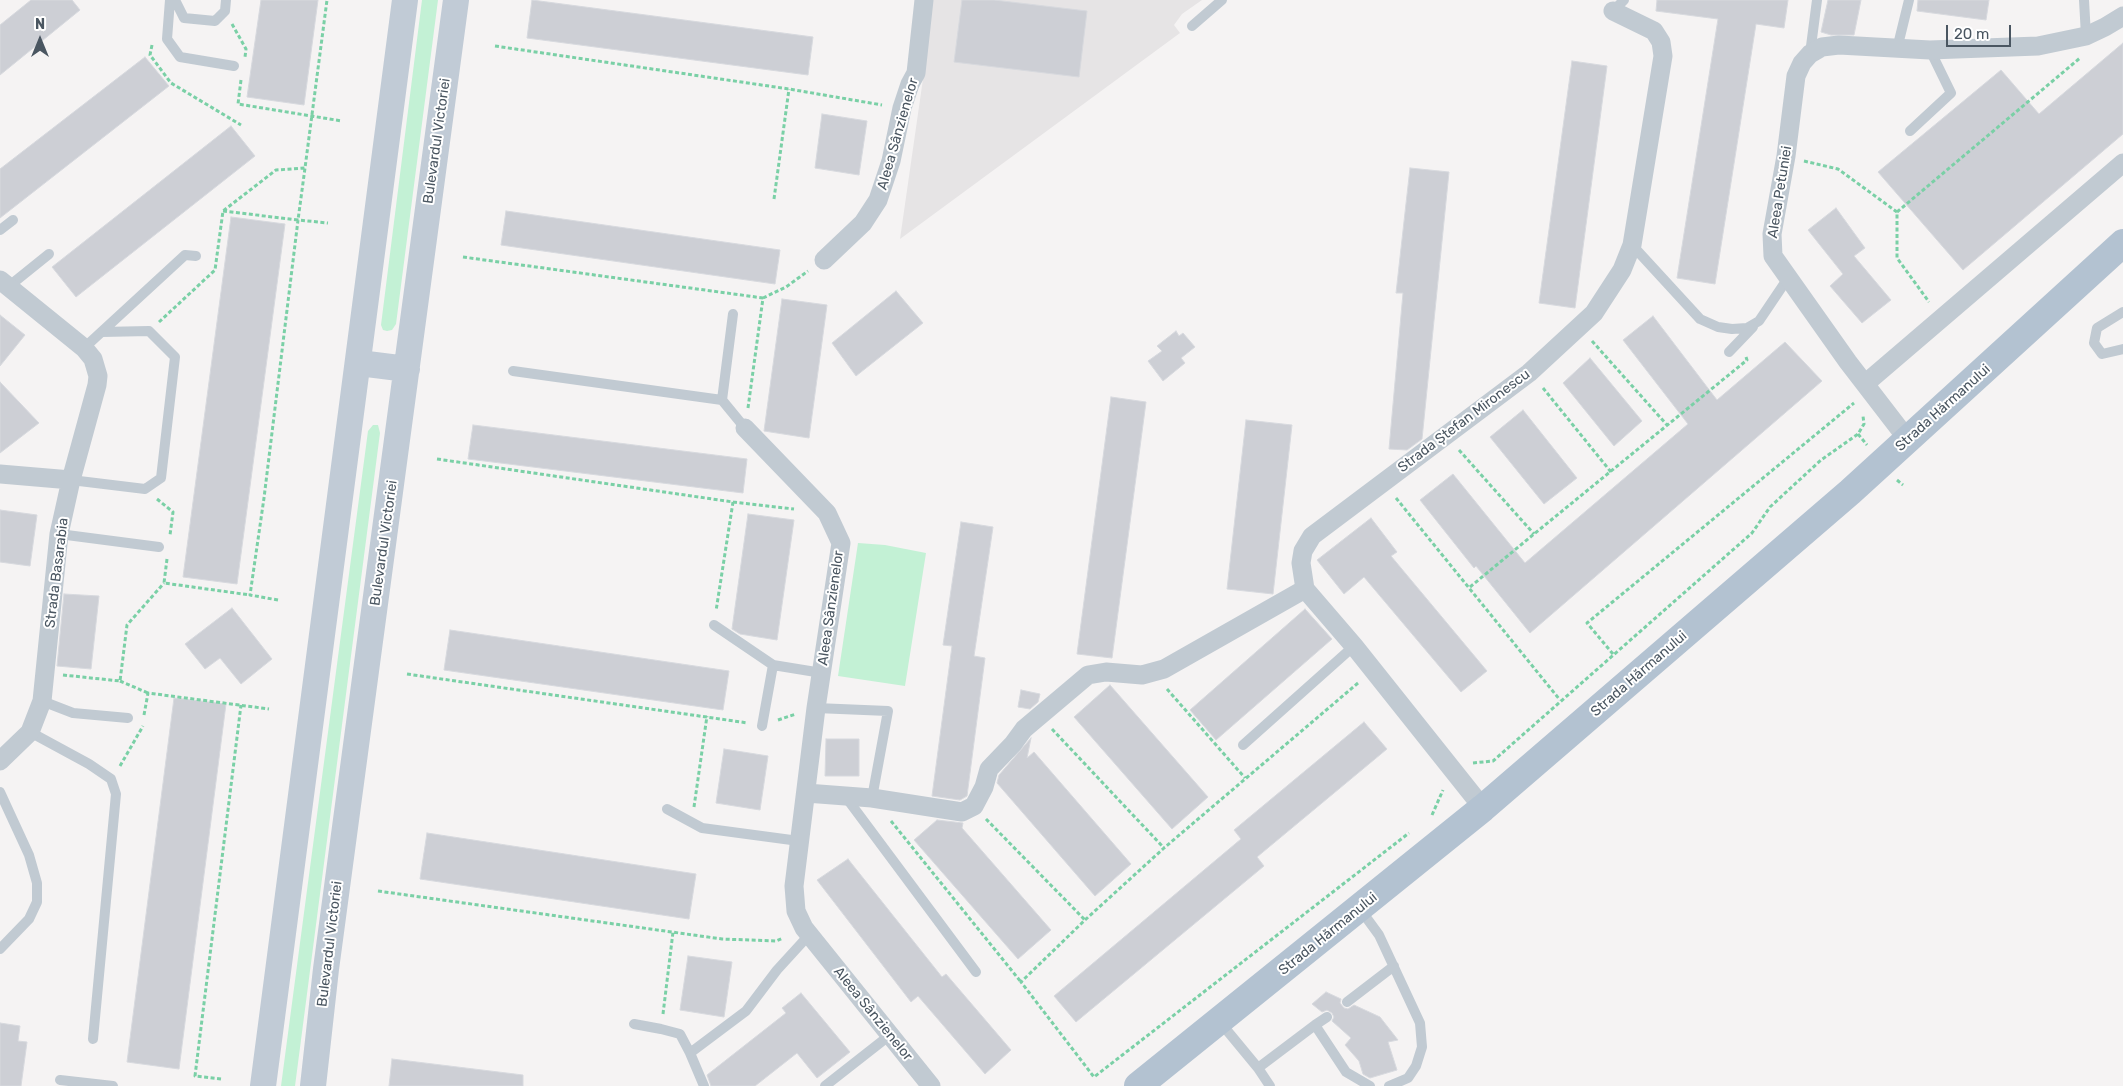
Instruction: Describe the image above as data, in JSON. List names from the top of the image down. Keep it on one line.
{"streets":{"main road":["Bulevardul Victoriei","Strada Hărmanului"],"street":["Aleea Sânzienelor","Aleea Petuniei","Strada Ștefan Mironescu","Strada Basarabia"]},"crossings":[["Aleea Petuniei","Strada Hărmanului"]],"scale_bar":"20 m","north":"top"}
